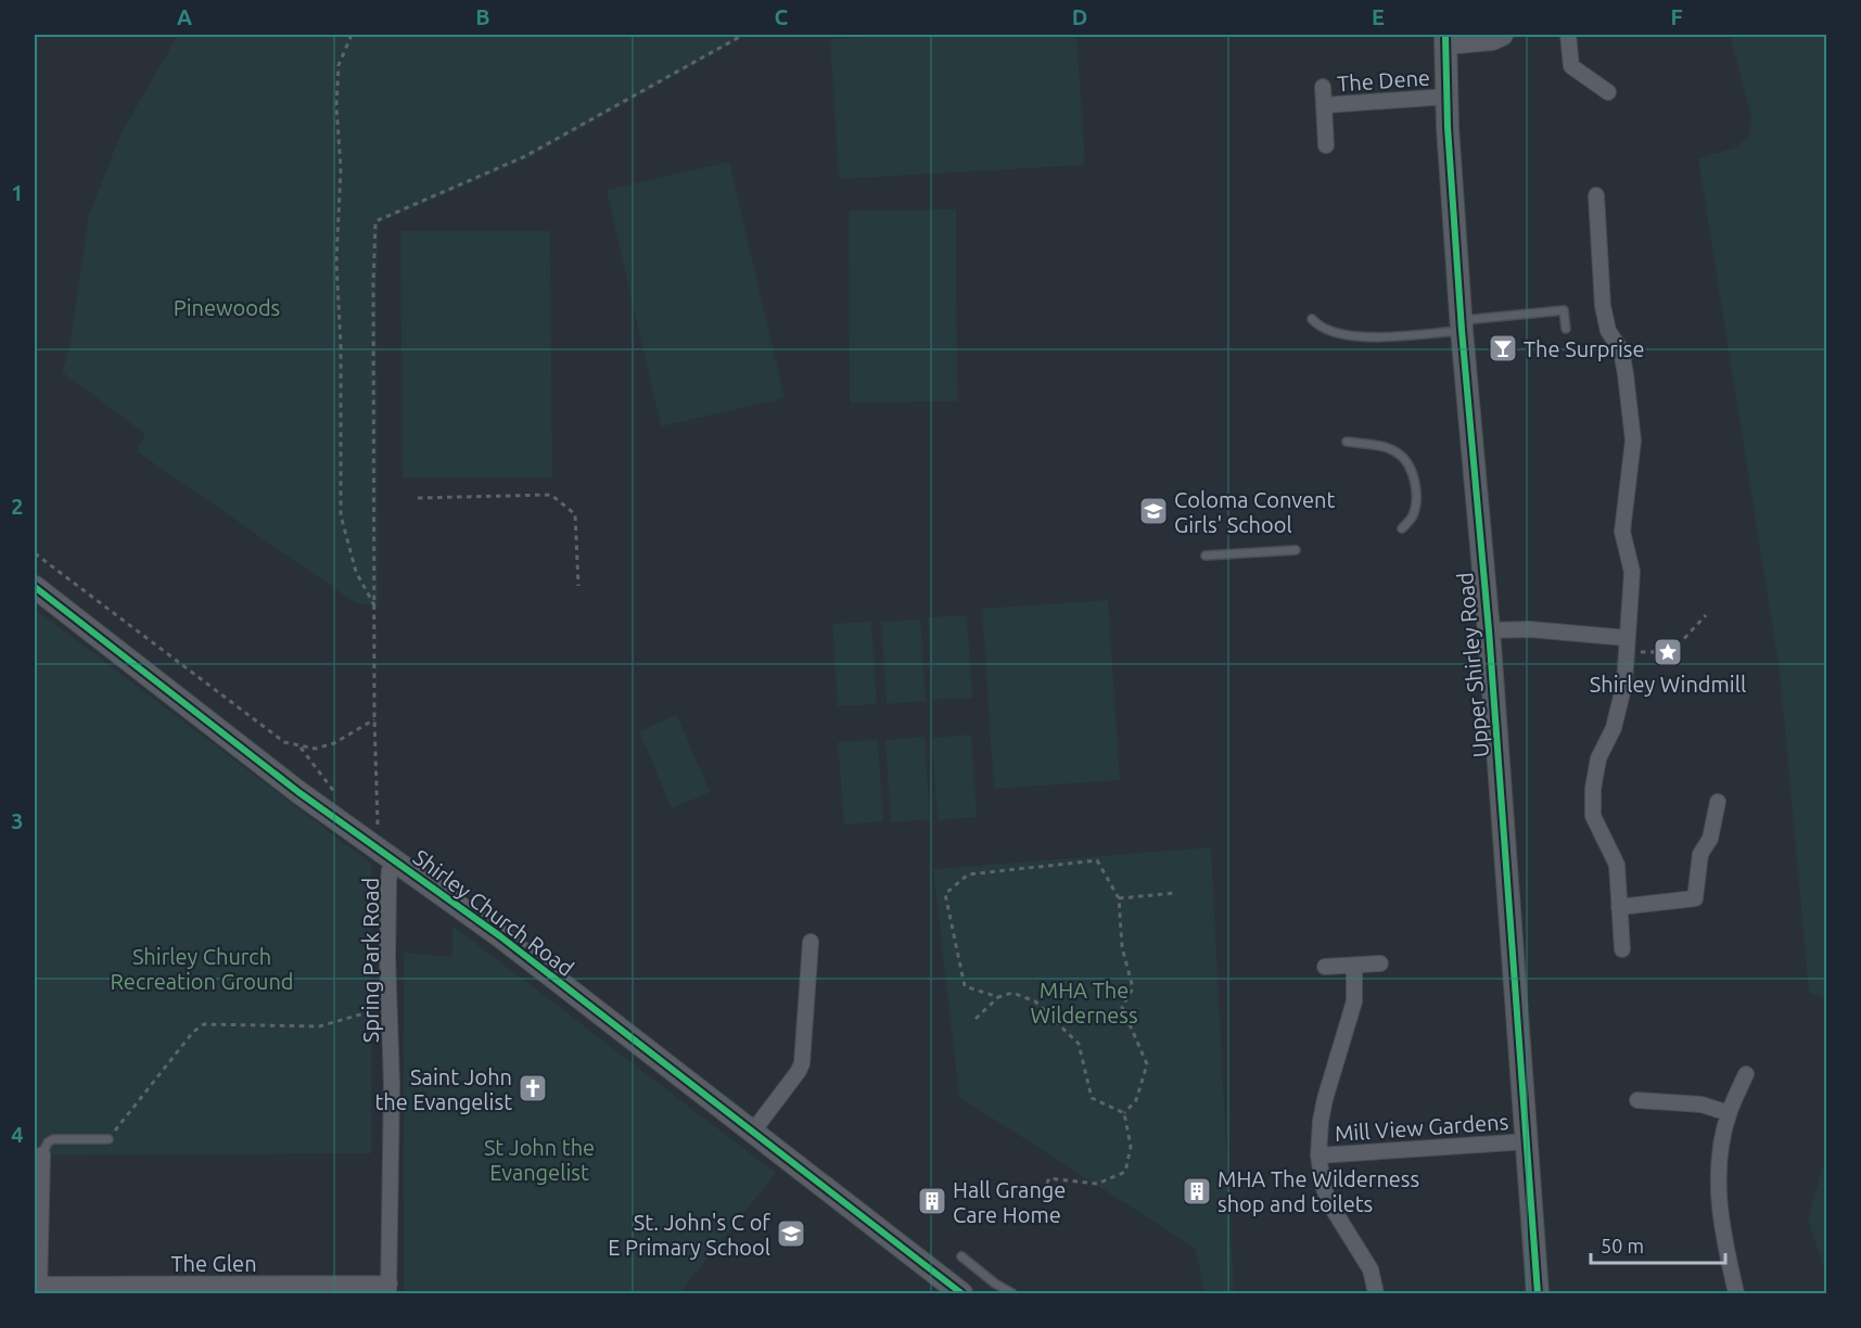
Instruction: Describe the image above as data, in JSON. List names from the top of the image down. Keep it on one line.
{"streets":{"street":["The Dene","Upper Shirley Road","Shirley Church Road","Spring Park Road","Mill View Gardens","The Glen"]},"crossings":[["The Dene","Upper Shirley Road"],["Upper Shirley Road","Mill View Gardens"],["Shirley Church Road","Spring Park Road"],["Spring Park Road","The Glen"]],"parks":["Pinewoods","Shirley Church Recreation Ground","MHA The Wilderness","St John the Evangelist"],"places":{"bar":["The Surprise"],"school or university":["Coloma Convent Girls' School","St. John's C of E Primary School"],"place":["Shirley Windmill"],"church":["Saint John the Evangelist"],"building":["MHA The Wilderness shop and toilets","Hall Grange Care Home"]},"scale_bar":"50 m","grid":{"columns":["A","B","C","D","E","F"],"rows":["1","2","3","4"]}}
